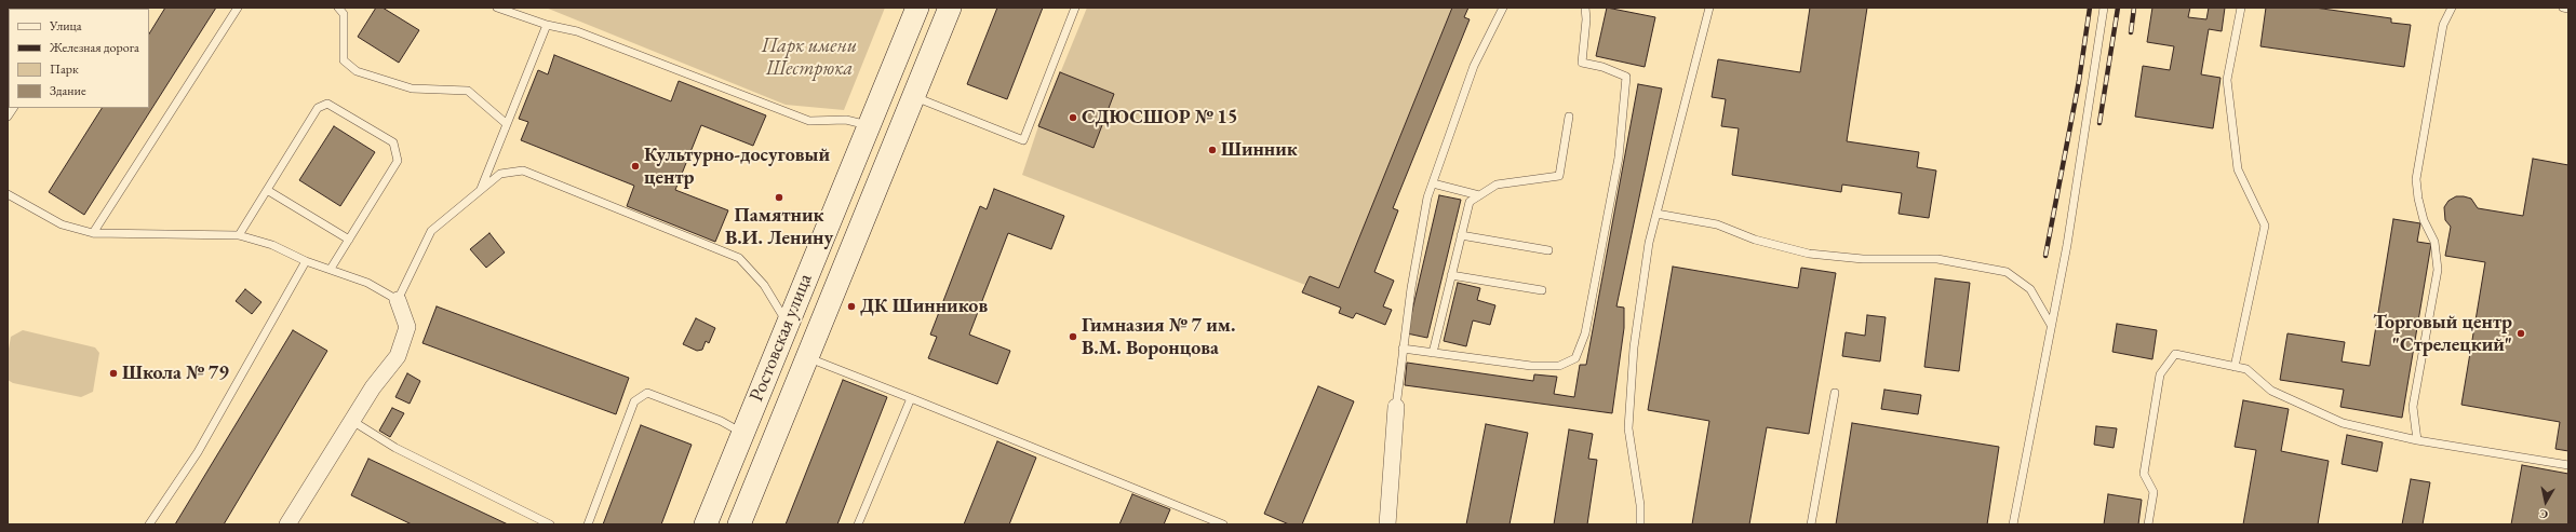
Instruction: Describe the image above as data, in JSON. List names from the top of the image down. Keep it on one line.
{"streets":{"street":["Ростовская улица"]},"parks":["Парк имени Шестрюка"],"places":["СДЮСШОР № 15","Шинник","Культурно-досуговый центр","Памятник В.И. Ленину","ДК Шинников","Торговый центр \"Стрелецкий\"","Гимназия № 7 им. В.М. Воронцова","Школа № 79"],"legend":["Улица","Железная дорога","Парк","Здание"],"north":"bottom"}
